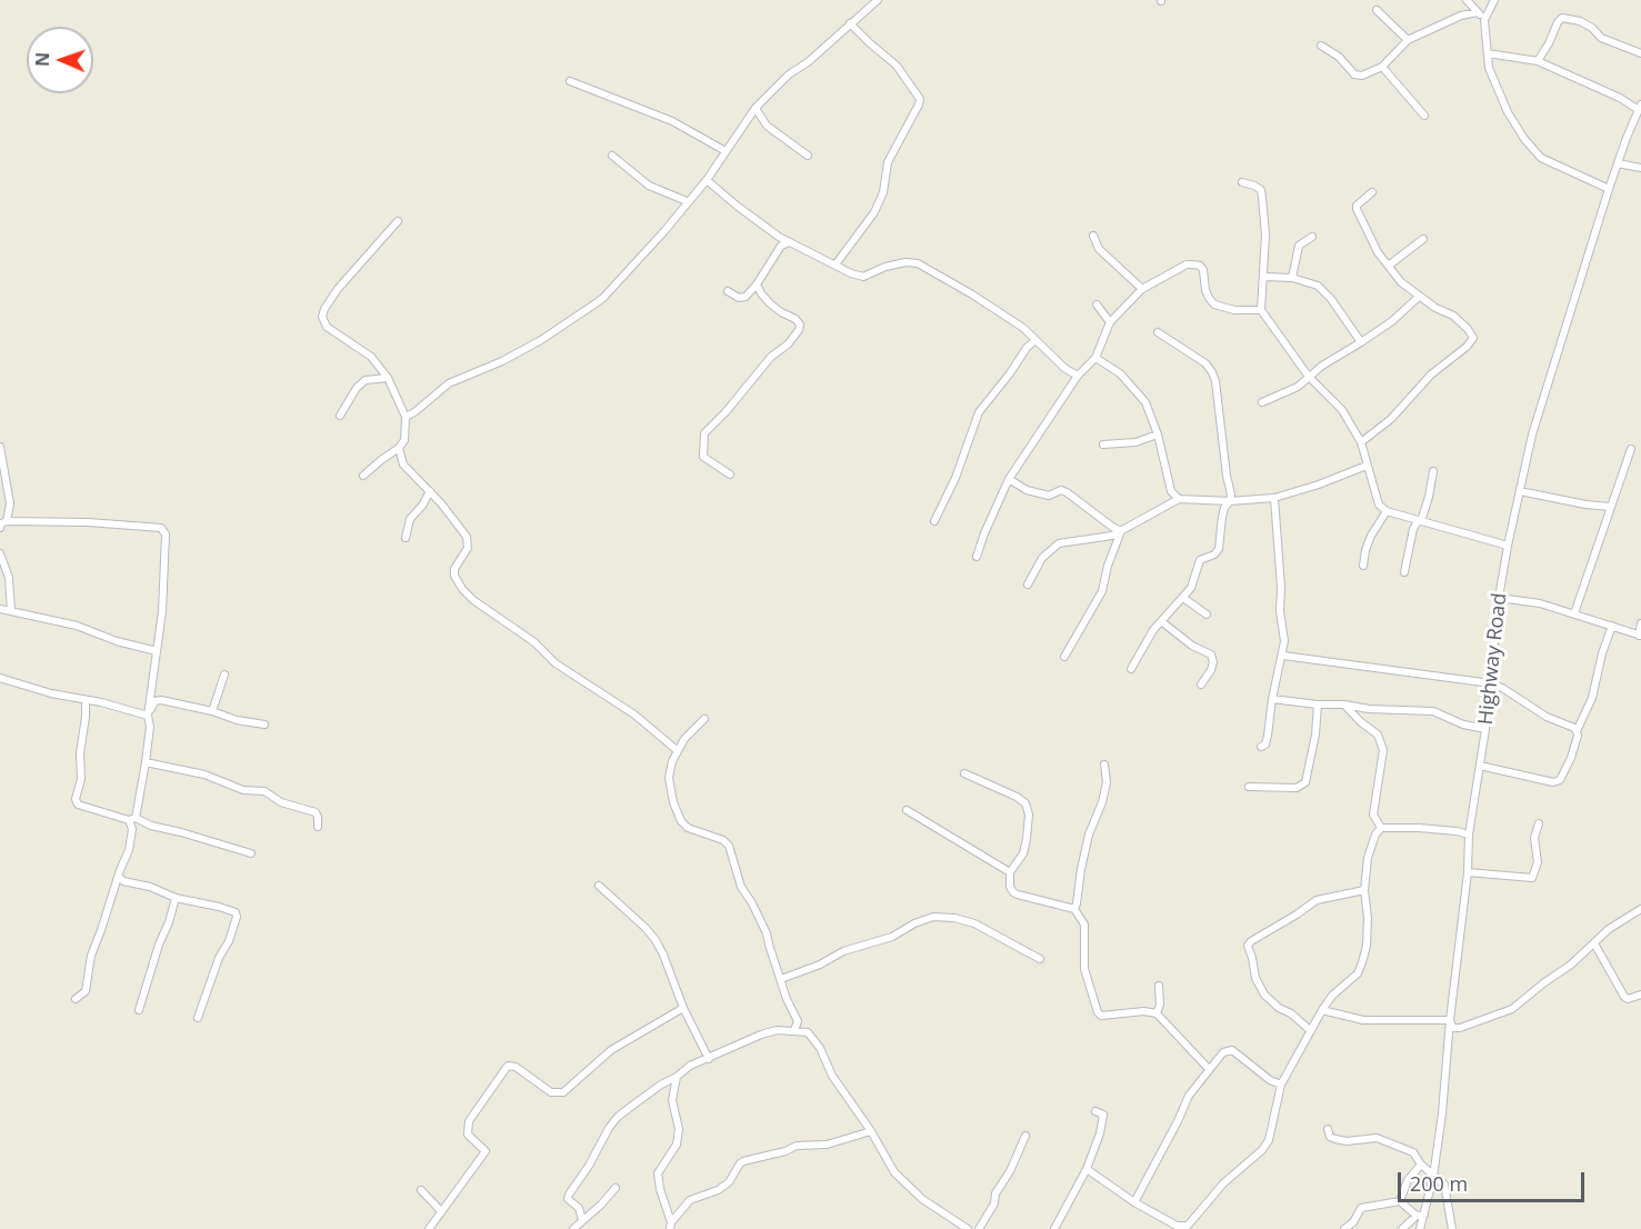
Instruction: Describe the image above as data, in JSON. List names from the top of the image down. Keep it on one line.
{"streets":{"street":["Highway Road"]},"scale_bar":"200 m","north":"left"}
